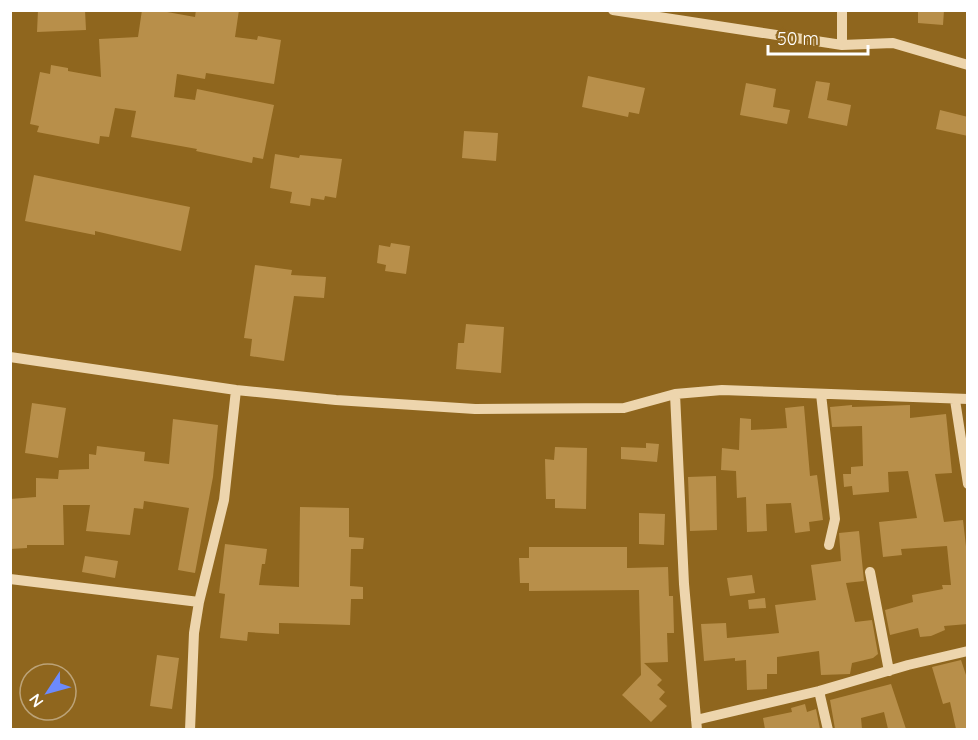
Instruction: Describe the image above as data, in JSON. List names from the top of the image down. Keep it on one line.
{"scale_bar":"50 m","north":"bottom left"}
